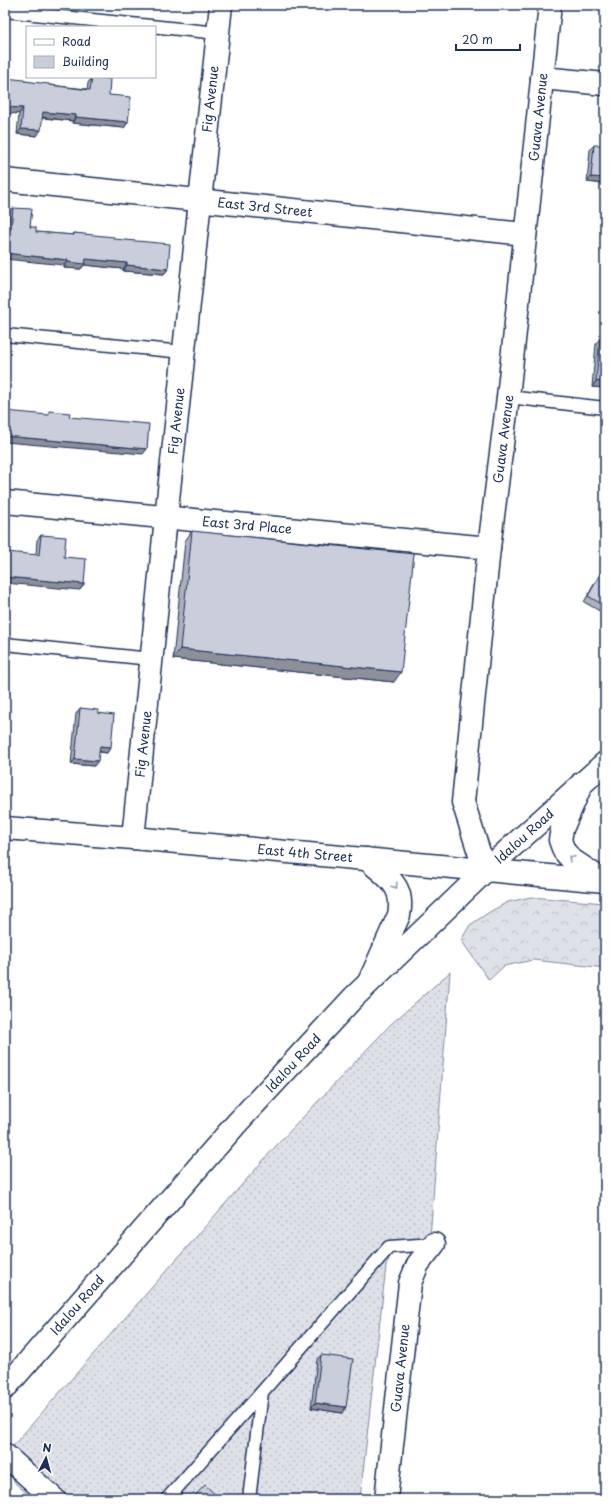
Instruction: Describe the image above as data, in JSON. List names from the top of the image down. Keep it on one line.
{"streets":{"street":["Fig Avenue","Guava Avenue","East 3rd Street","East 3rd Place","Idalou Road","East 4th Street"]},"crossings":[["Fig Avenue","East 3rd Street"],["Fig Avenue","East 3rd Place"],["Fig Avenue","East 4th Street"],["Guava Avenue","East 3rd Street"],["Guava Avenue","East 3rd Place"],["Guava Avenue","Idalou Road"],["Guava Avenue","East 4th Street"],["Idalou Road","East 4th Street"]],"legend":["Road","Building"],"scale_bar":"20 m","north":"top"}
